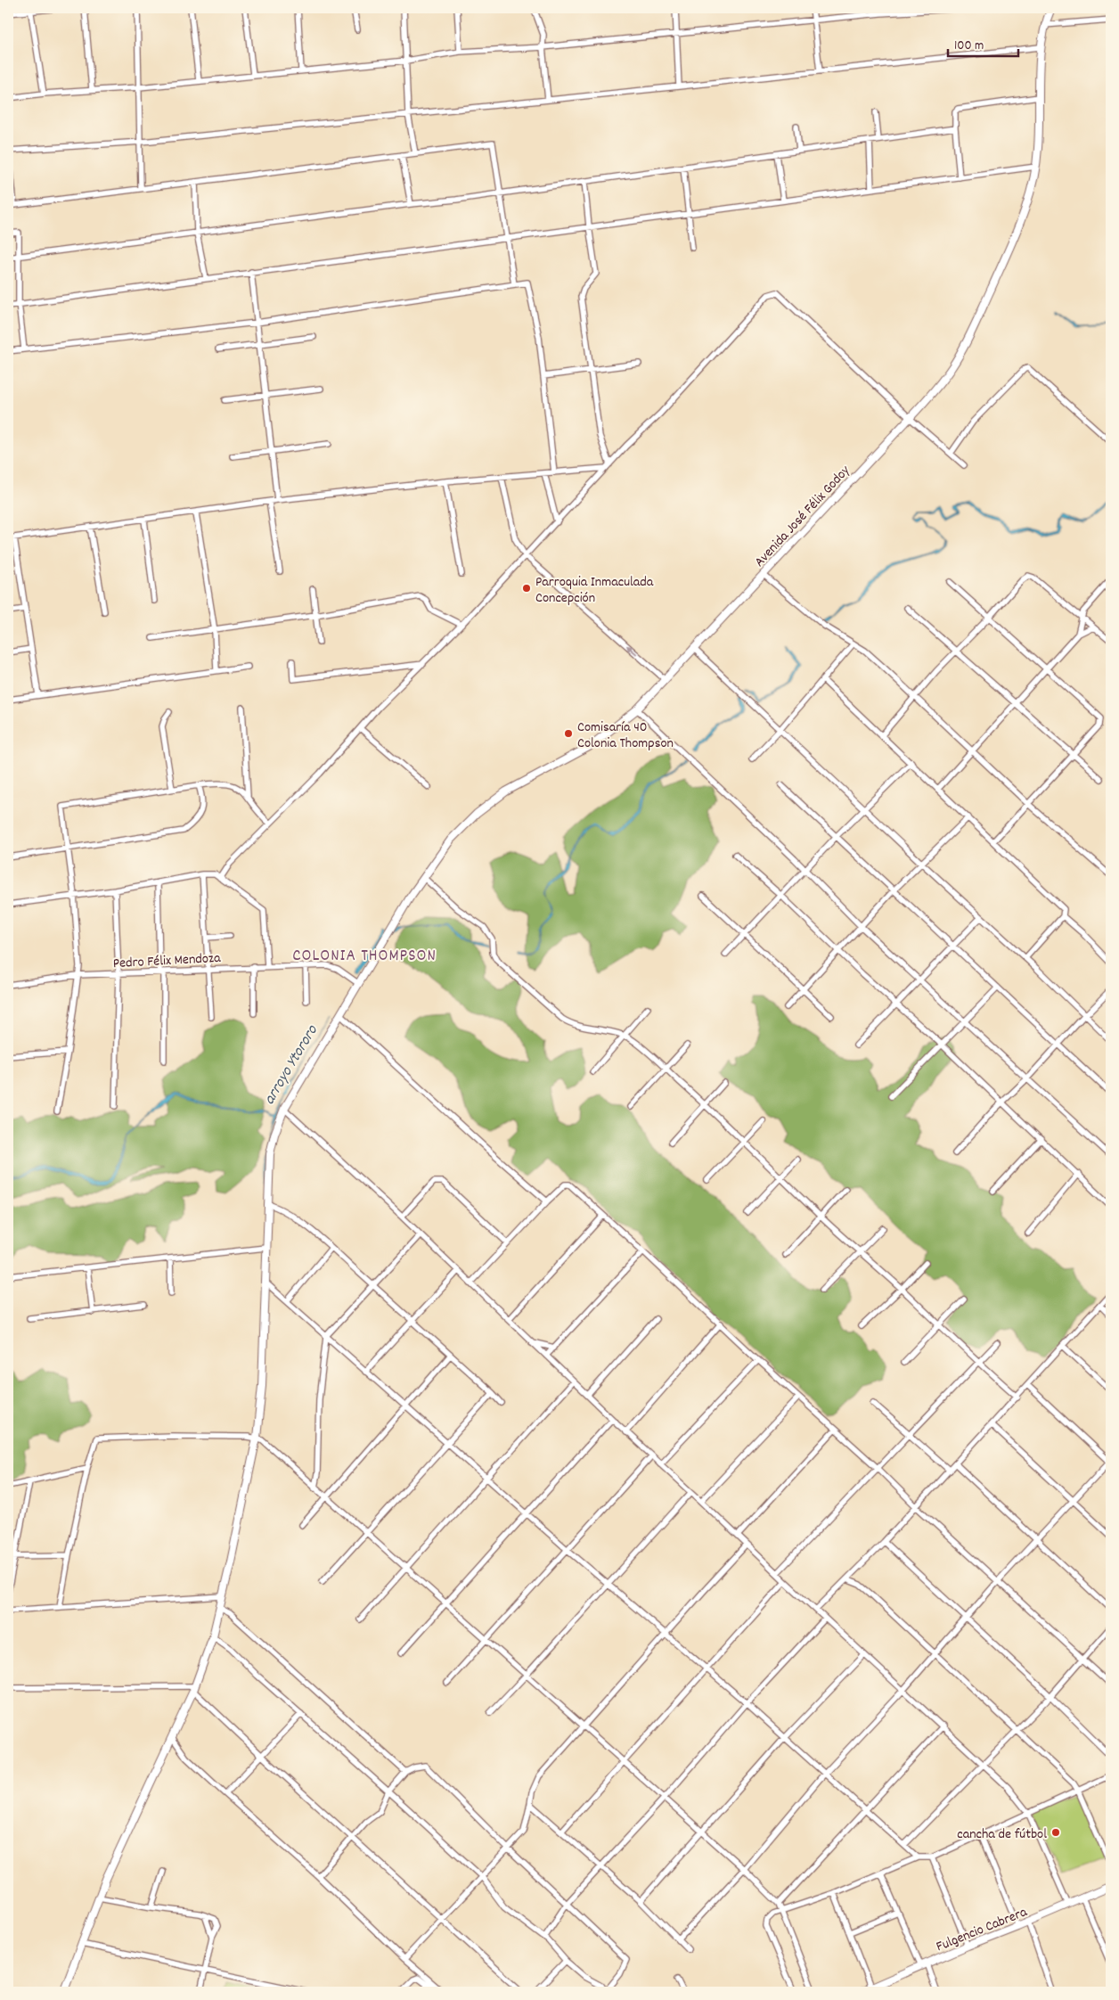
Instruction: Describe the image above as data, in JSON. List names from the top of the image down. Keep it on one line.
{"streets":{"main road":["Avenida José Félix Godoy","Fulgencio Cabrera"],"street":["Pedro Félix Mendoza"]},"crossings":[["Avenida José Félix Godoy","Pedro Félix Mendoza"]],"districts":["COLONIA THOMPSON"],"water":["arroyo Ytororo"],"places":["Parroquia Inmaculada Concepción","Comisaría 40 Colonia Thompson","cancha de fútbol"],"scale_bar":"100 m"}
